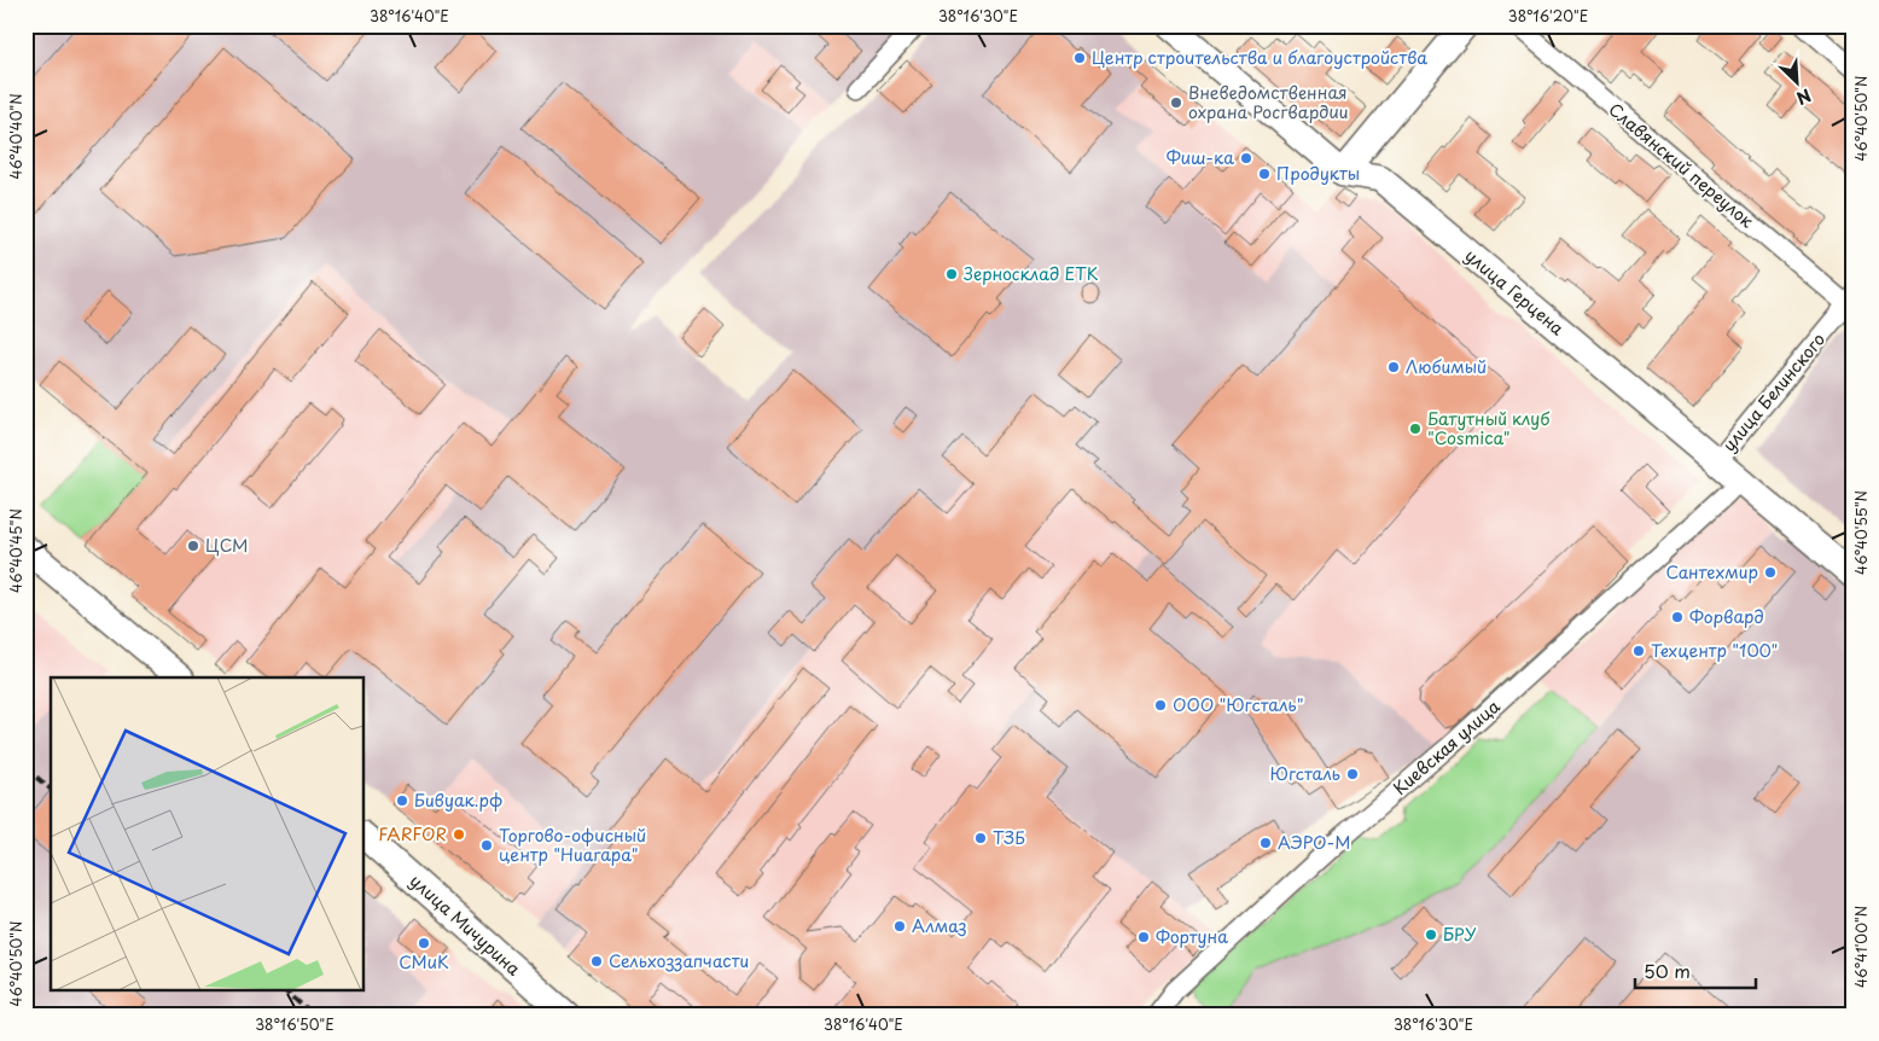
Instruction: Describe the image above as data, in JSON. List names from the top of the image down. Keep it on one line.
{"streets":{"street":["Славянский переулок","улица Герцена","улица Белинского","Киевская улица","улица Мичурина"]},"crossings":[["Славянский переулок","улица Белинского"],["улица Герцена","улица Белинского"],["улица Герцена","Киевская улица"]],"places":["Центр строительства и благоустройства","Вневедомственная охрана Росгвардии","Фиш-ка","Продукты","Зерносклад ЕТК","Любимый","Батутный клуб \"Cosmica\"","ЦСМ","Сантехмир","Форвард","Техцентр \"100\"","ООО \"Югсталь\"","Югсталь","Бивуак.рф","FARFOR","ТЗБ","АЭРО-М","Торгово-офисный центр \"Ниагара\"","Алмаз","БРУ","Фортуна","СМиК","Сельхоззапчасти"],"scale_bar":"50 m","north":"bottom right","coordinates":["38°16'40\"E","38°16'30\"E","38°16'20\"E","46°40'50\"N","46°40'40\"N","46°40'55\"N","46°40'45\"N","46°41'00\"N","38°16'50\"E"]}
